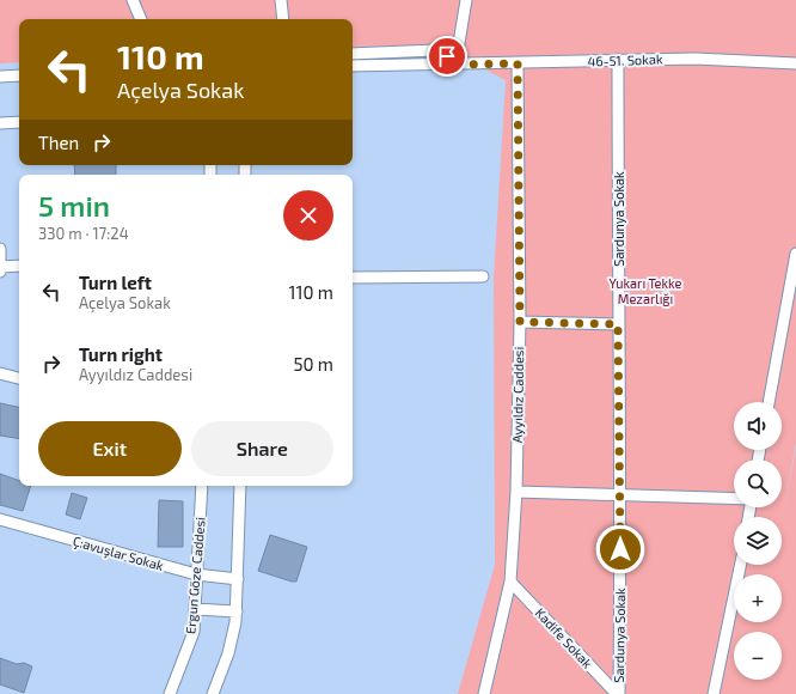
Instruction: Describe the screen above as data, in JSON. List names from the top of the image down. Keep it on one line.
{"streets":{"street":["46-51. Sokak","Sardunya Sokak","Ayyıldız Caddesi","Ç:avuşlar Sokak","Ergun Göze Caddesi","Kadife Sokak"]},"crossings":[["46-51. Sokak","Sardunya Sokak"],["46-51. Sokak","Ayyıldız Caddesi"],["Sardunya Sokak","Kadife Sokak"],["Ayyıldız Caddesi","Kadife Sokak"],["Ç:avuşlar Sokak","Ergun Göze Caddesi"]],"parks":["Yukarı Tekke Mezarlığı"],"page":{"turn":["110 m","Açelya Sokak"],"then":"Then","heading":["5 min","330 m · 17:24"],"list":[{"name":"Turn left","note":"Açelya Sokak","value":"110 m"},{"name":"Turn right","note":"Ayyıldız Caddesi","value":"50 m"}],"map_buttons":["+","−"],"buttons":["Exit","Share"]}}
